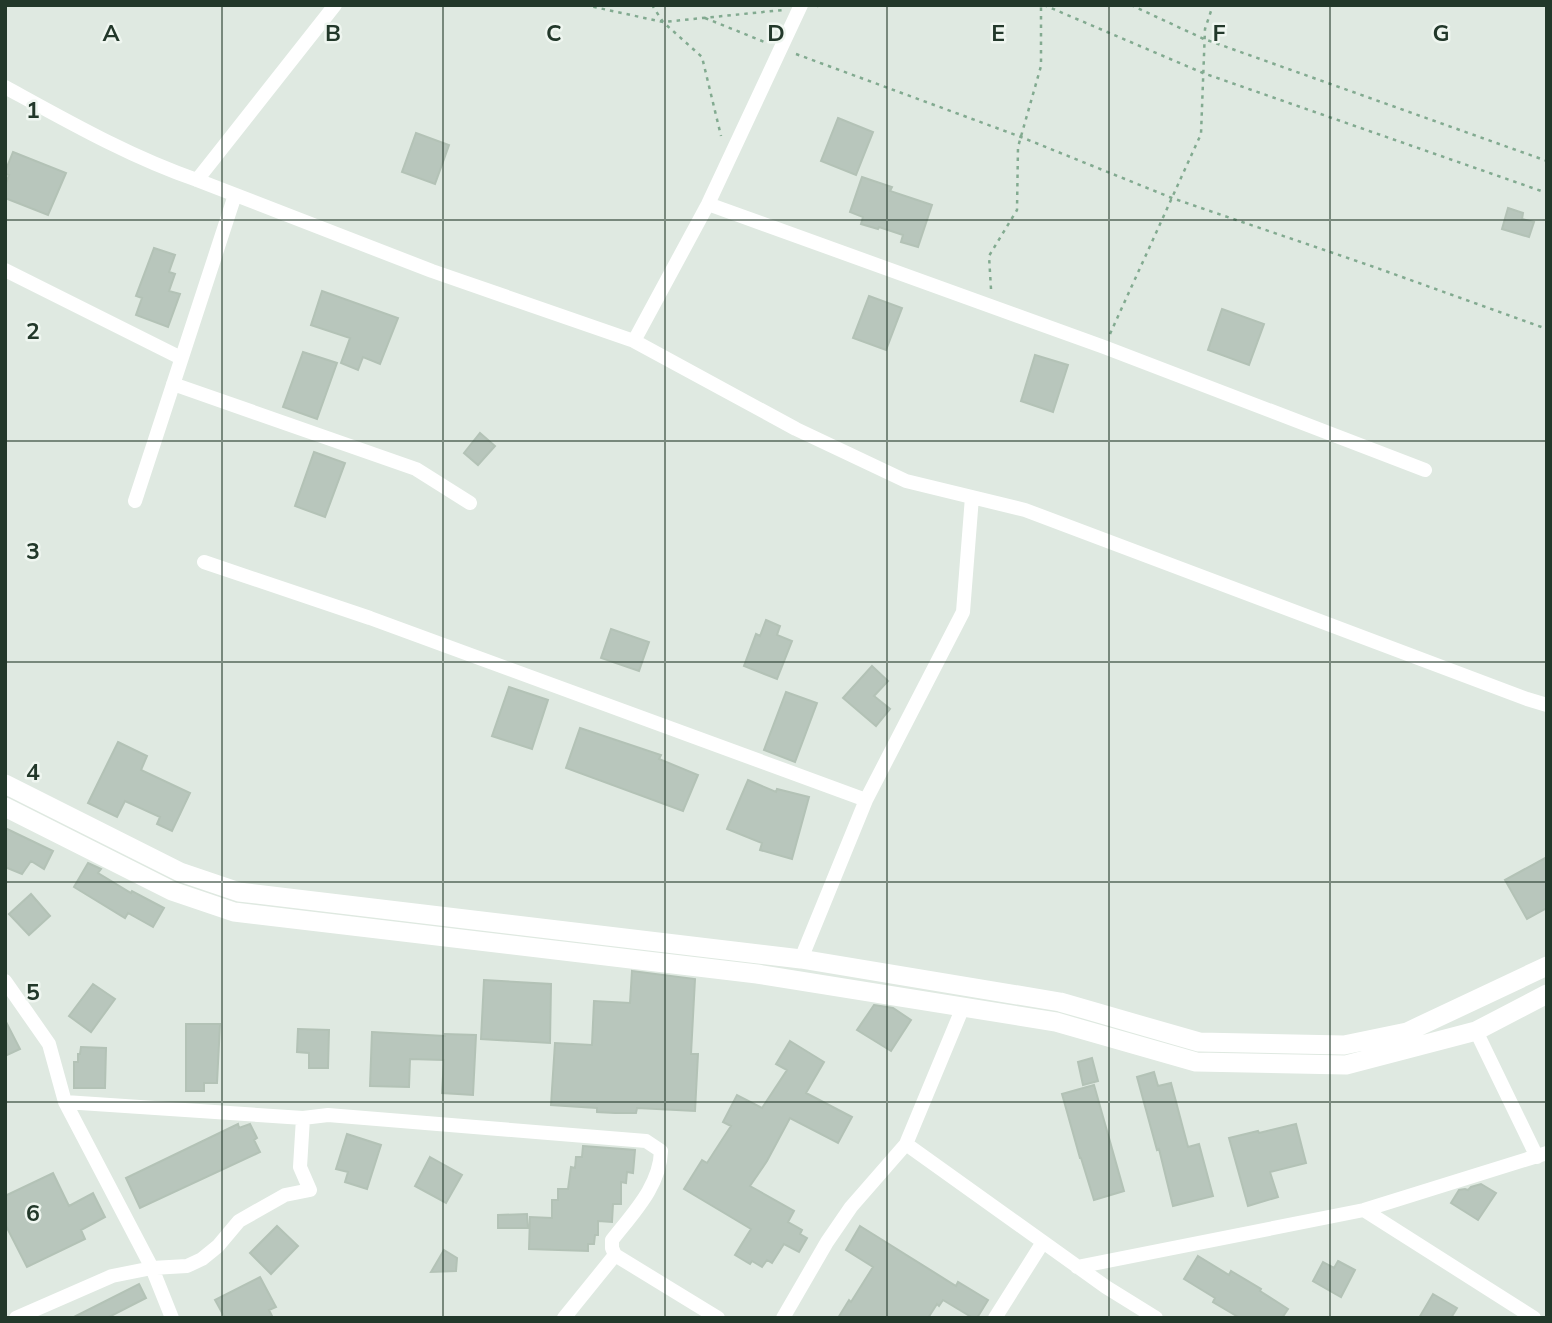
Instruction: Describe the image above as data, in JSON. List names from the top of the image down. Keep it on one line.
{"grid":{"columns":["A","B","C","D","E","F","G"],"rows":["1","2","3","4","5","6"]}}
